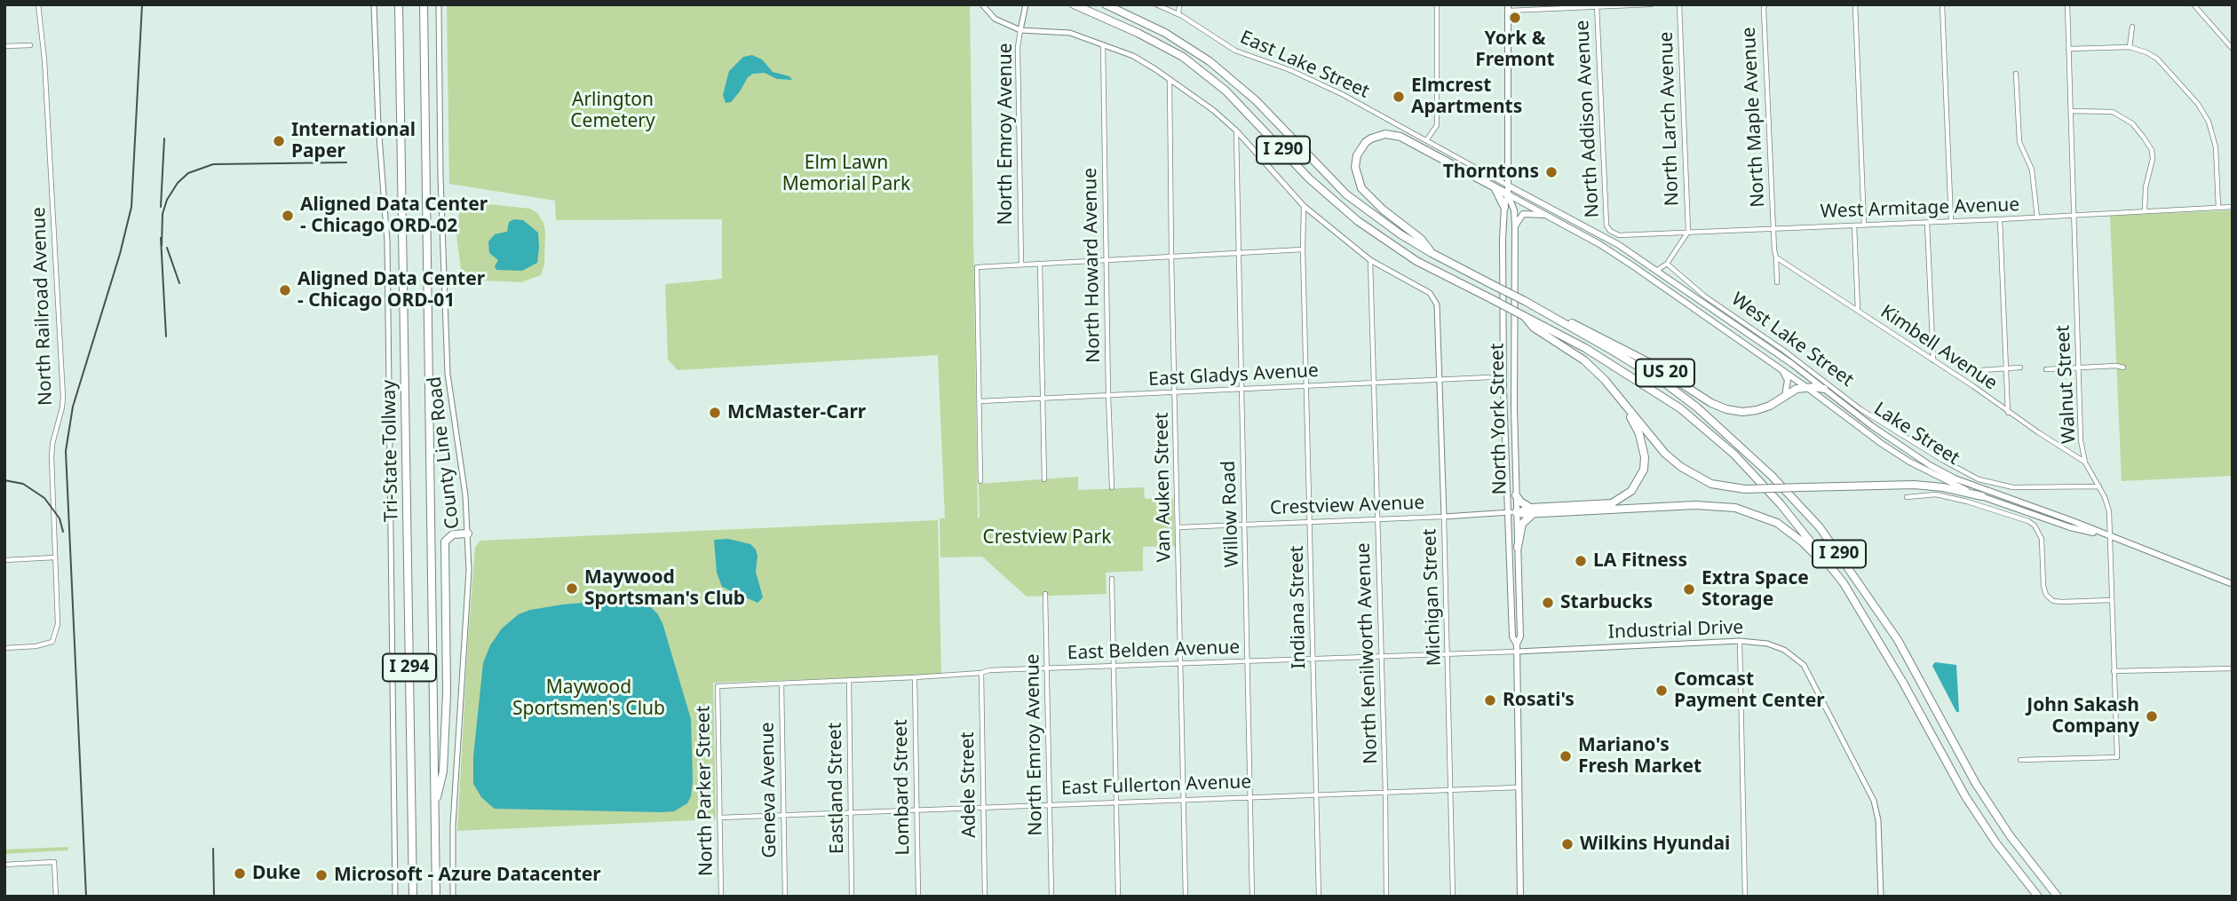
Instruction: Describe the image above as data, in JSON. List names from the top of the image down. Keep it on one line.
{"streets":{"highway":["I 290","US 20","Tri-State Tollway","I 294"],"main road":["North York Street","Lake Street"],"street":["East Lake Street","North Maple Avenue","North Addison Avenue","North Larch Avenue","North Emroy Avenue","West Armitage Avenue","North Howard Avenue","North Railroad Avenue","West Lake Street","Kimbell Avenue","East Gladys Avenue","Walnut Street","County Line Road","Van Auken Street","Crestview Avenue","Willow Road","Michigan Street","Indiana Street","Industrial Drive","East Belden Avenue","North Kenilworth Avenue","Adele Street","East Fullerton Avenue","Lombard Street","Eastland Street","Geneva Avenue","North Parker Street"]},"crossings":[["East Lake Street","North York Street"],["East Lake Street","Lake Street"],["North Maple Avenue","West Armitage Avenue"],["North Maple Avenue","Kimbell Avenue"],["North Addison Avenue","West Armitage Avenue"],["North Larch Avenue","West Armitage Avenue"],["North Emroy Avenue","East Belden Avenue"],["North Emroy Avenue","East Fullerton Avenue"],["I 290","US 20"],["West Armitage Avenue","Walnut Street"],["North Howard Avenue","East Gladys Avenue"],["West Lake Street","Walnut Street"],["Kimbell Avenue","Walnut Street"],["US 20","Lake Street"],["East Gladys Avenue","Van Auken Street"],["East Gladys Avenue","Willow Road"],["East Gladys Avenue","Michigan Street"],["East Gladys Avenue","Indiana Street"],["East Gladys Avenue","North Kenilworth Avenue"],["Walnut Street","Lake Street"],["North York Street","Lake Street"],["North York Street","Crestview Avenue"],["North York Street","Industrial Drive"],["North York Street","East Belden Avenue"],["North York Street","East Fullerton Avenue"],["Van Auken Street","Crestview Avenue"],["Van Auken Street","East Belden Avenue"],["Van Auken Street","East Fullerton Avenue"],["Crestview Avenue","Willow Road"],["Crestview Avenue","Michigan Street"],["Crestview Avenue","Indiana Street"],["Crestview Avenue","North Kenilworth Avenue"],["Willow Road","East Belden Avenue"],["Willow Road","East Fullerton Avenue"],["Michigan Street","East Belden Avenue"],["Michigan Street","North Kenilworth Avenue"],["Michigan Street","East Fullerton Avenue"],["Indiana Street","East Belden Avenue"],["Indiana Street","East Fullerton Avenue"],["Industrial Drive","East Belden Avenue"],["East Belden Avenue","North Kenilworth Avenue"],["East Belden Avenue","Adele Street"],["East Belden Avenue","Lombard Street"],["East Belden Avenue","Eastland Street"],["East Belden Avenue","Geneva Avenue"],["East Belden Avenue","North Parker Street"],["North Kenilworth Avenue","East Fullerton Avenue"],["Adele Street","East Fullerton Avenue"],["East Fullerton Avenue","Lombard Street"],["East Fullerton Avenue","Eastland Street"],["East Fullerton Avenue","Geneva Avenue"],["East Fullerton Avenue","North Parker Street"]],"parks":["Arlington Cemetery","Elm Lawn Memorial Park","Crestview Park","Maywood Sportsmen's Club"],"places":["York & Fremont","Elmcrest Apartments","International Paper","Thorntons","Aligned Data Center - Chicago ORD-02","Aligned Data Center - Chicago ORD-01","McMaster-Carr","LA Fitness","Maywood Sportsman's Club","Extra Space Storage","Starbucks","Comcast Payment Center","Rosati's","John Sakash Company","Mariano's Fresh Market","Wilkins Hyundai","Duke","Microsoft - Azure Datacenter"]}
